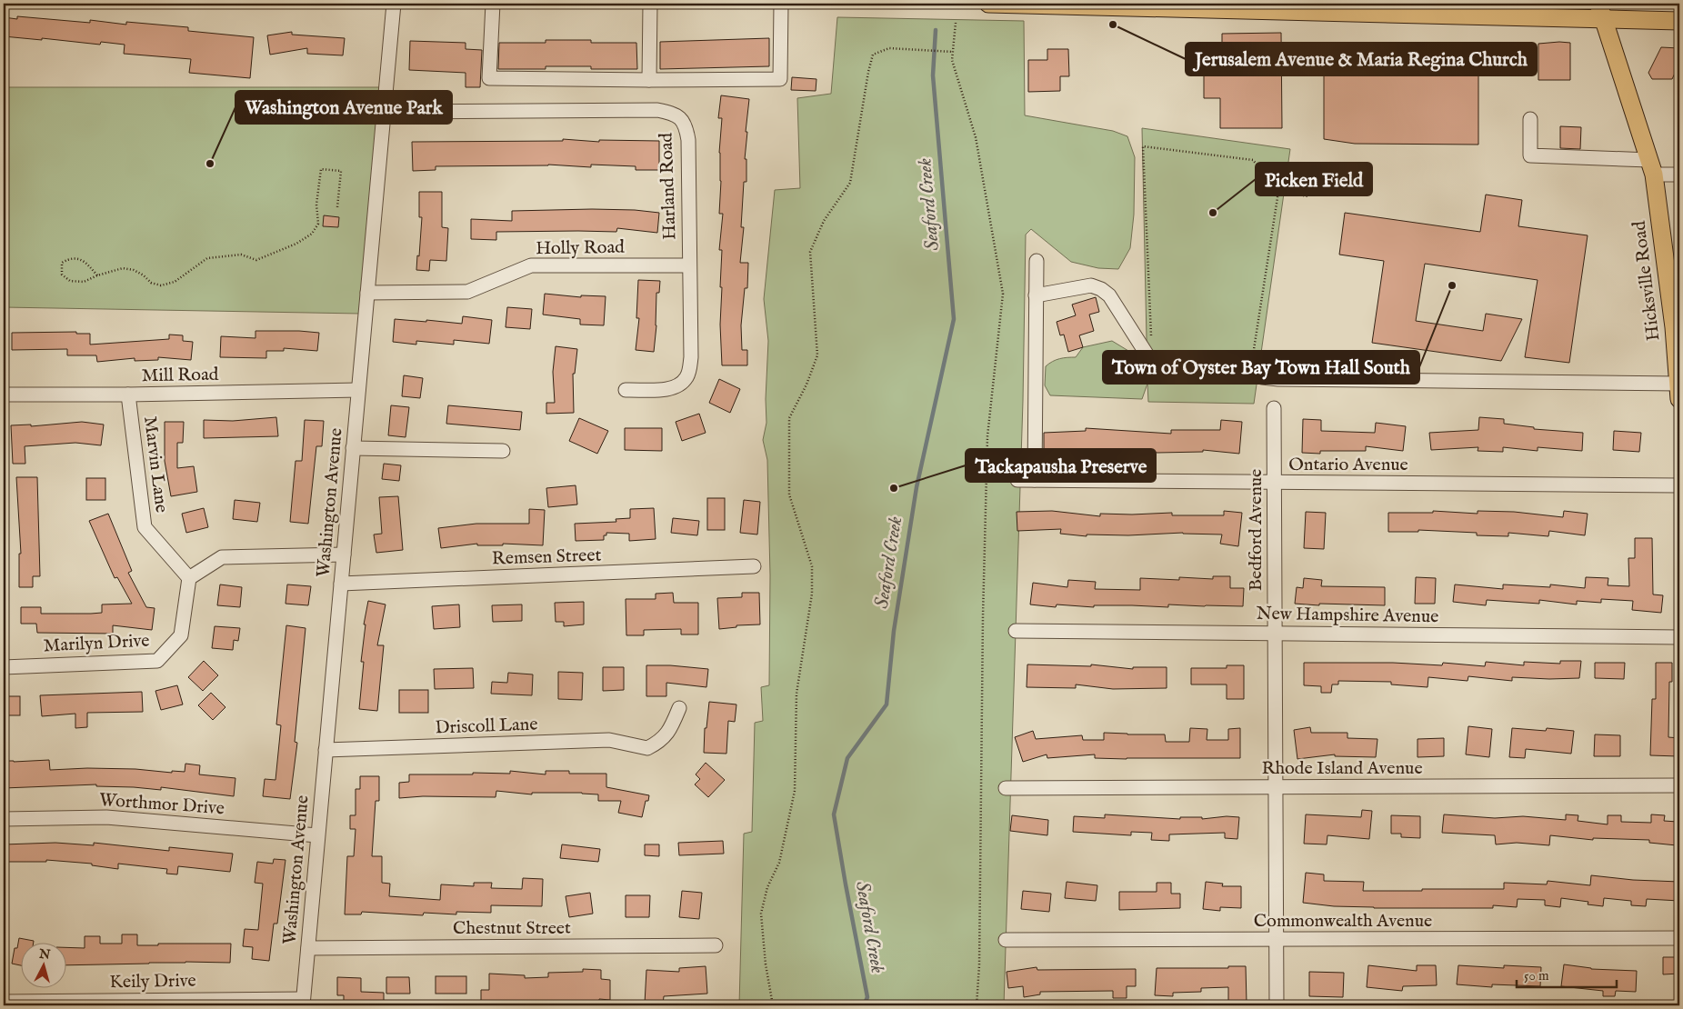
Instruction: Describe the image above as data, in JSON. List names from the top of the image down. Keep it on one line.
{"streets":{"main road":["Hicksville Road"],"street":["Harland Road","Holly Road","Mill Road","Marvin Lane","Ontario Avenue","Washington Avenue","Bedford Avenue","Remsen Street","New Hampshire Avenue","Marilyn Drive","Driscoll Lane","Rhode Island Avenue","Worthmor Drive","Commonwealth Avenue","Chestnut Street","Keily Drive"]},"crossings":[["Harland Road","Holly Road"],["Harland Road","Washington Avenue"],["Holly Road","Washington Avenue"],["Mill Road","Marvin Lane"],["Mill Road","Washington Avenue"],["Marvin Lane","Marilyn Drive"],["Ontario Avenue","Bedford Avenue"],["Washington Avenue","Remsen Street"],["Washington Avenue","Driscoll Lane"],["Washington Avenue","Worthmor Drive"],["Washington Avenue","Chestnut Street"],["Washington Avenue","Keily Drive"],["Bedford Avenue","New Hampshire Avenue"],["Bedford Avenue","Rhode Island Avenue"],["Bedford Avenue","Commonwealth Avenue"]],"water":["Seaford Creek"],"places":["Jerusalem Avenue & Maria Regina Church","Washington Avenue Park","Picken Field","Town of Oyster Bay Town Hall South","Tackapausha Preserve"],"scale_bar":"50 m","north":"top"}
